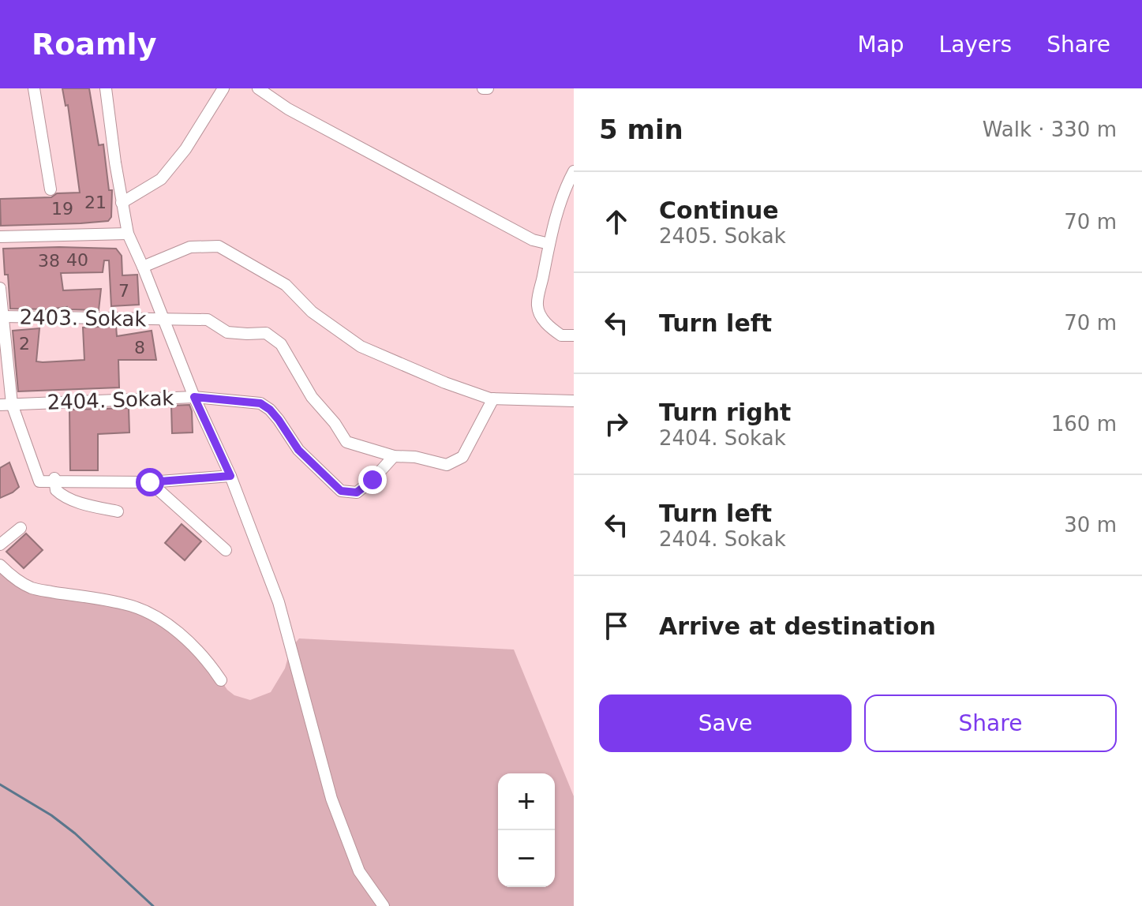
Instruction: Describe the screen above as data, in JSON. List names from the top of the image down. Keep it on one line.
{"streets":{"street":["2403. Sokak","2404. Sokak"]},"crossings":[["2403. Sokak","2404. Sokak"]],"house_numbers":["21","19","40","38","7","2","8"],"page":{"header":"Roamly","nav":["Map","Layers","Share"],"heading":["5 min","Walk · 330 m"],"list":[["Continue","2405. Sokak","70 m"],["Turn left","70 m"],["Turn right","2404. Sokak","160 m"],["Turn left","2404. Sokak","30 m"],"Arrive at destination"],"buttons":["Save","Share"],"map_buttons":["+","−"]}}
